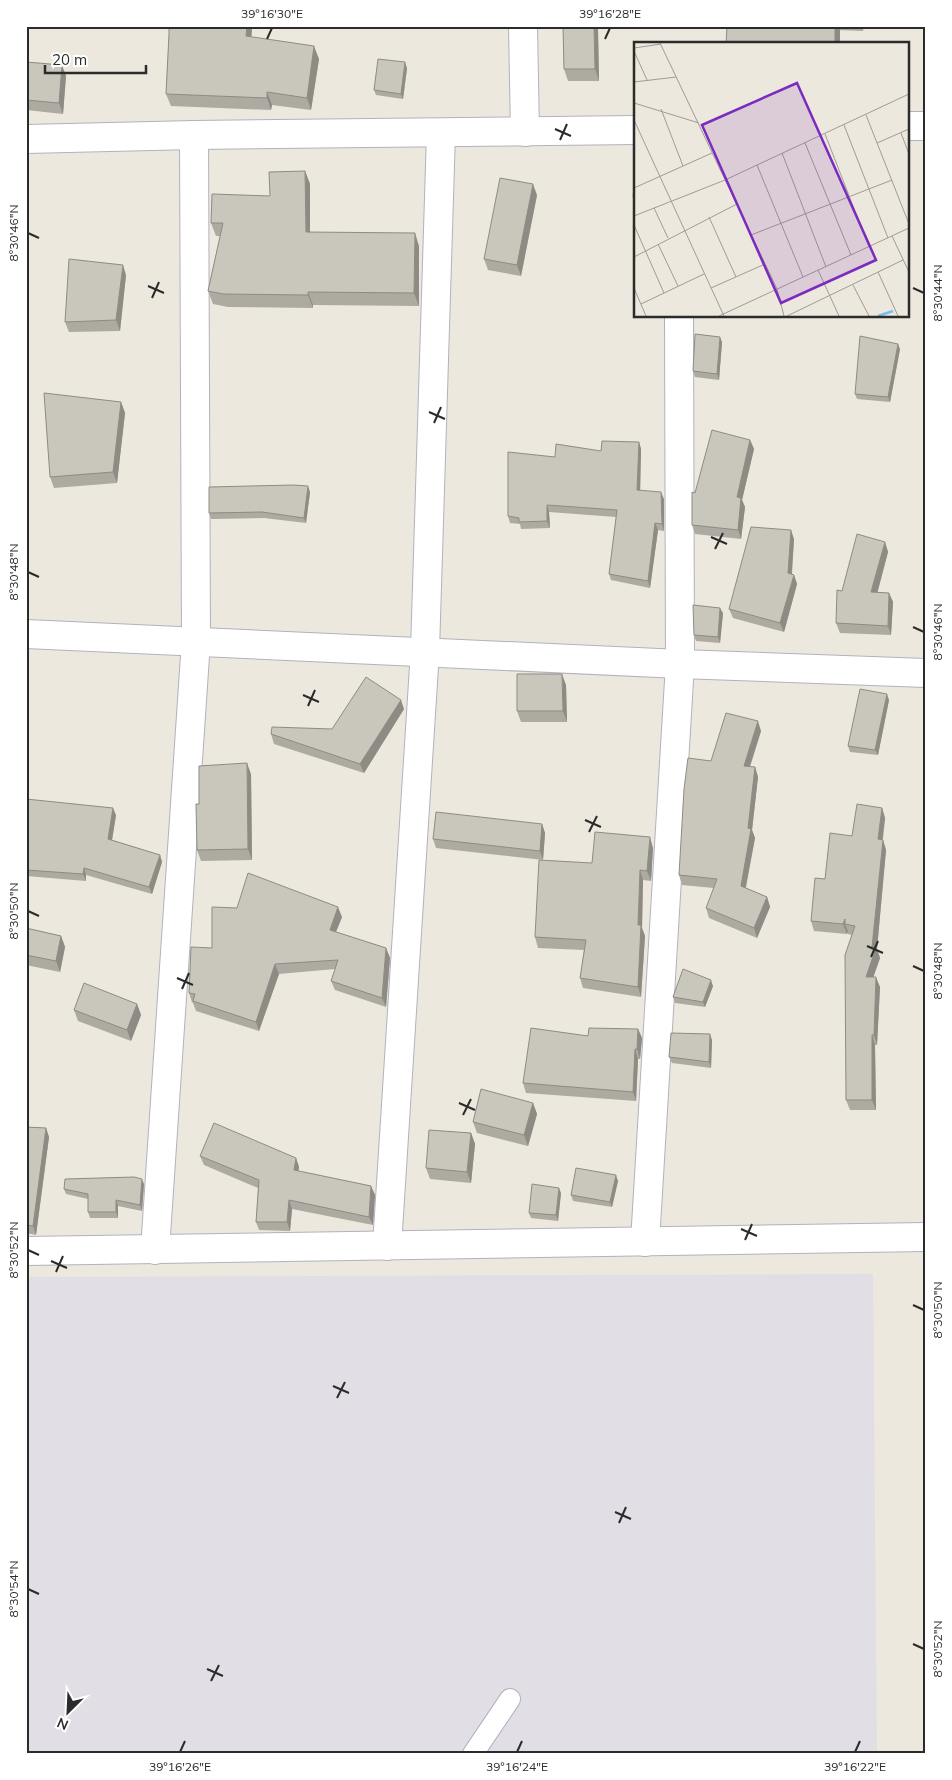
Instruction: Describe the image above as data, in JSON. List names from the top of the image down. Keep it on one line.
{"scale_bar":"20 m","north":"bottom left","coordinates":["39°16'30\"E","39°16'28\"E","8°30'46\"N","8°30'44\"N","8°30'48\"N","8°30'50\"N","8°30'52\"N","8°30'54\"N","39°16'26\"E","39°16'24\"E","39°16'22\"E"]}
